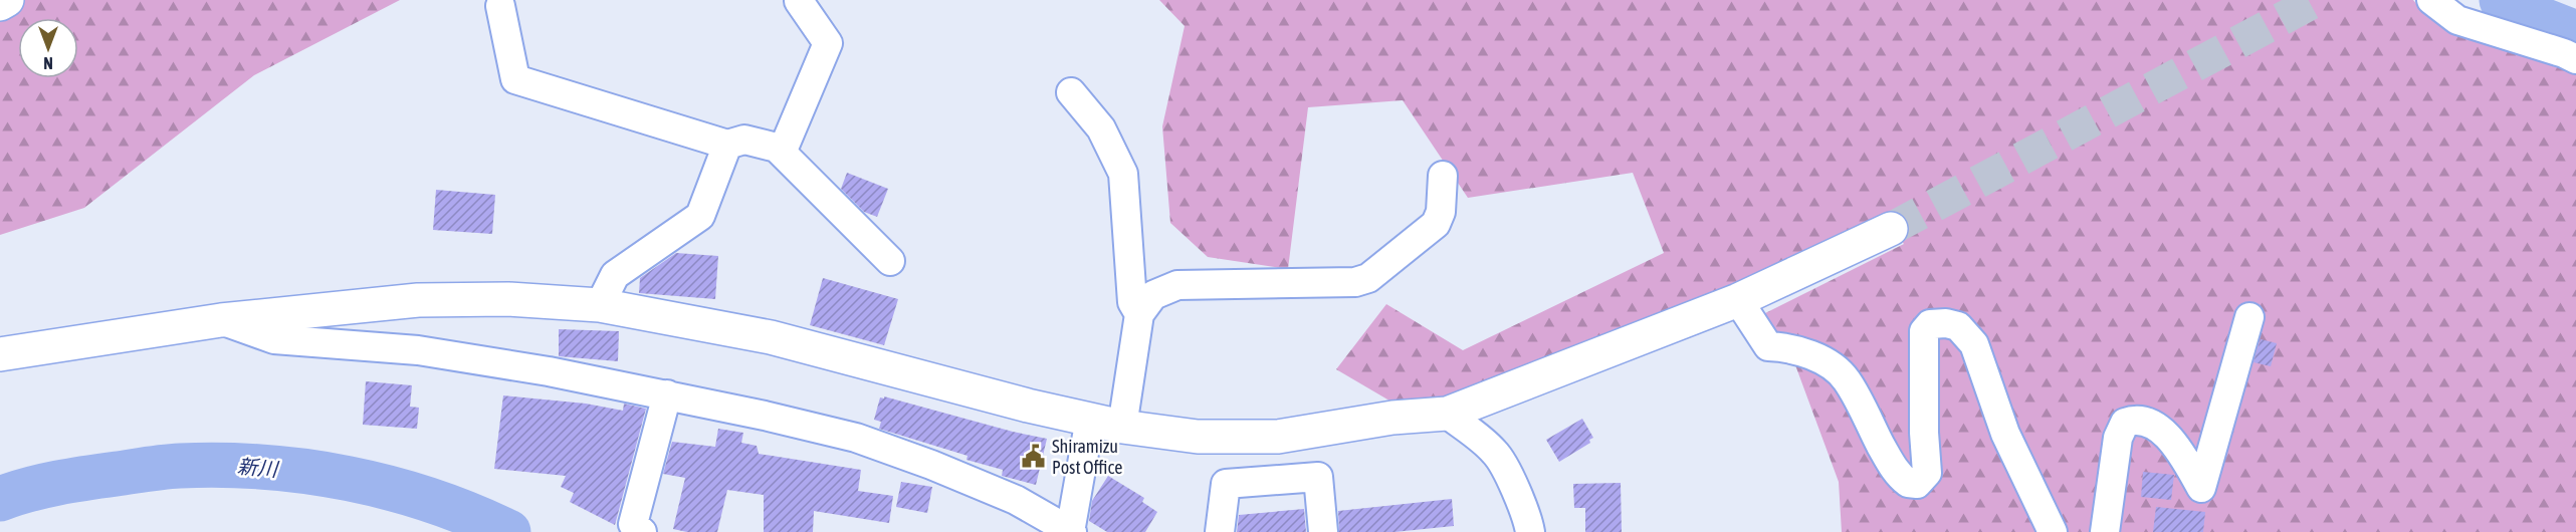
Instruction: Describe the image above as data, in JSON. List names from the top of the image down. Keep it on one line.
{"water":["新川"],"places":{"public building":["Shiramizu Post Office"]},"north":"bottom"}
